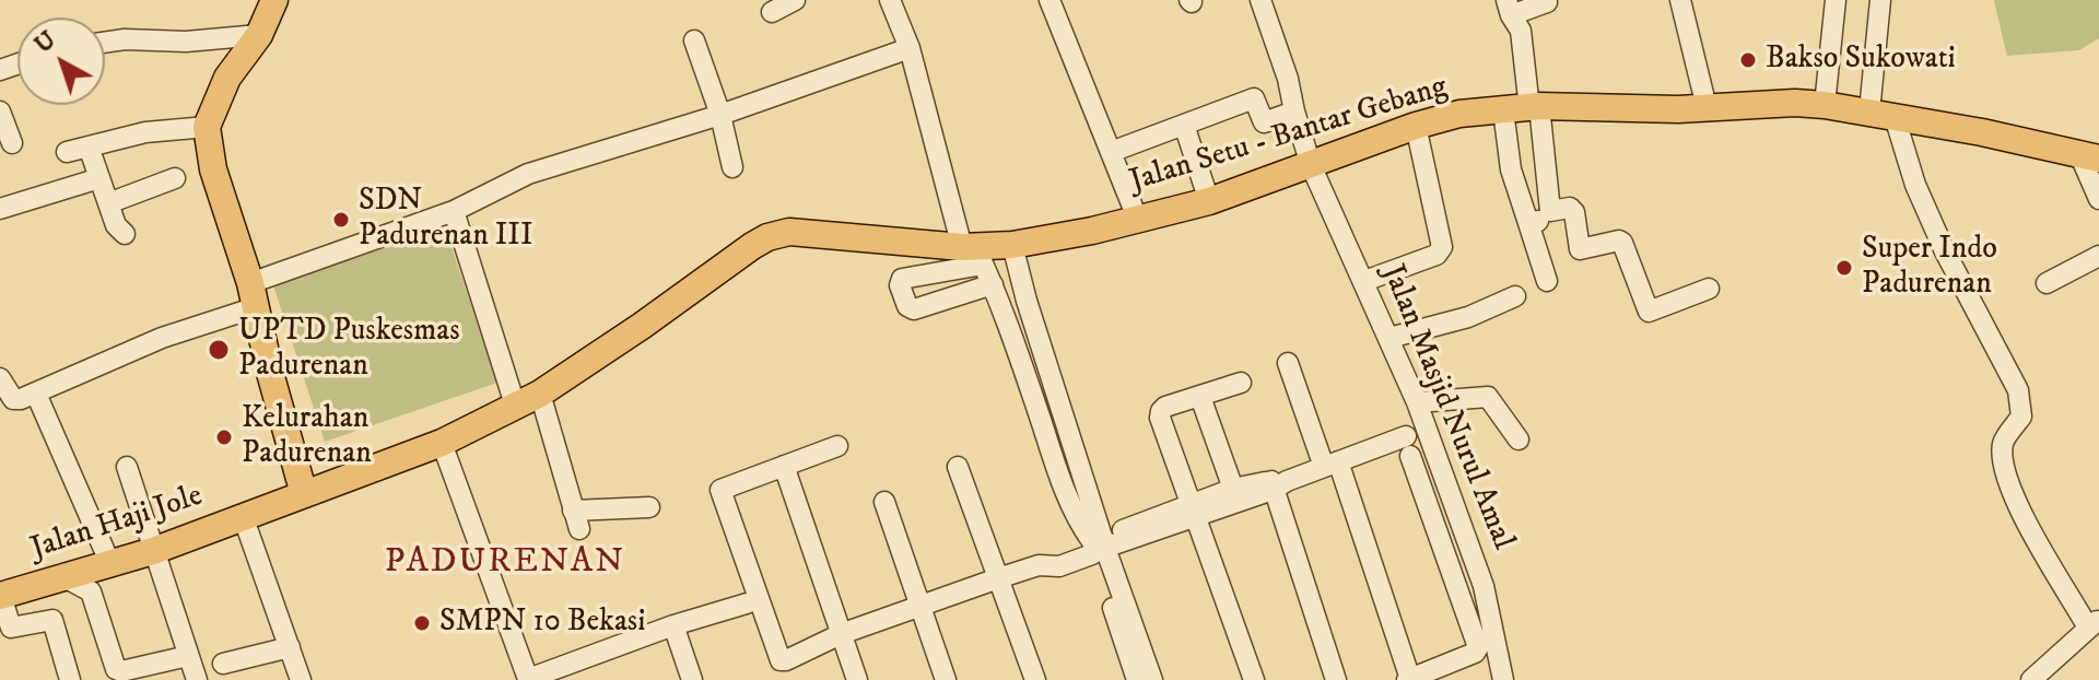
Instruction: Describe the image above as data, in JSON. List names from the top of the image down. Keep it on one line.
{"streets":{"main road":["Jalan Setu - Bantar Gebang","Jalan Haji Jole"],"street":["Jalan Masjid Nurul Amal"]},"crossings":[["Jalan Setu - Bantar Gebang","Jalan Masjid Nurul Amal"],["Jalan Setu - Bantar Gebang","Jalan Haji Jole"]],"districts":["PADURENAN"],"places":["Bakso Sukowati","SDN Padurenan III","Super Indo Padurenan","UPTD Puskesmas Padurenan","Kelurahan Padurenan","SMPN 10 Bekasi"],"north":"top left"}
